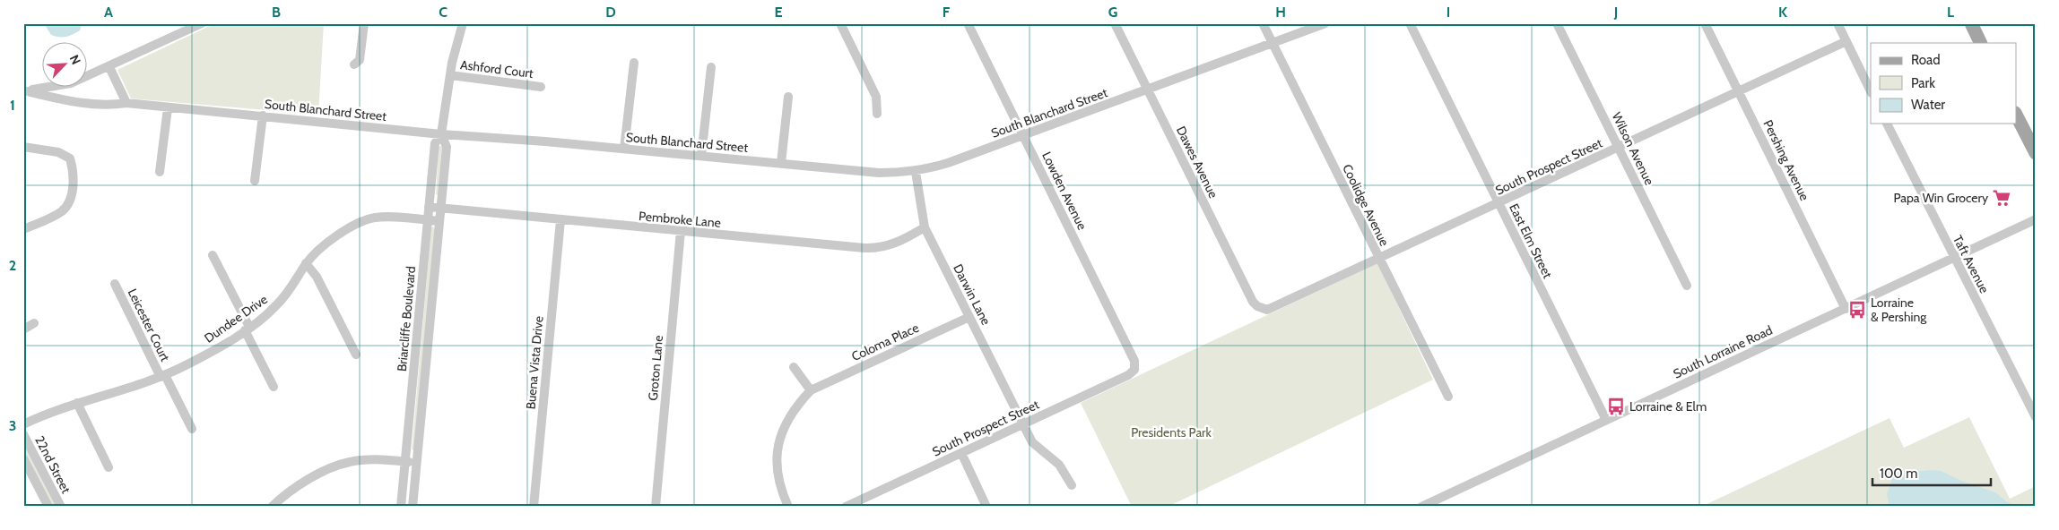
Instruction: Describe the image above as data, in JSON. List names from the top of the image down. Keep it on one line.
{"streets":{"street":["Ashford Court","South Blanchard Street","Wilson Avenue","Pershing Avenue","Dawes Avenue","South Prospect Street","Lowden Avenue","Coolidge Avenue","Pembroke Lane","East Elm Street","Taft Avenue","Darwin Lane","Dundee Drive","Briarcliffe Boulevard","Leicester Court","Coloma Place","South Lorraine Road","Buena Vista Drive","Groton Lane","22nd Street"]},"crossings":[["Ashford Court","Briarcliffe Boulevard"],["South Blanchard Street","Dawes Avenue"],["South Blanchard Street","Lowden Avenue"],["South Blanchard Street","Coolidge Avenue"],["South Blanchard Street","Darwin Lane"],["South Blanchard Street","Briarcliffe Boulevard"],["Wilson Avenue","South Prospect Street"],["Pershing Avenue","South Prospect Street"],["Pershing Avenue","South Lorraine Road"],["Dawes Avenue","South Prospect Street"],["South Prospect Street","Lowden Avenue"],["South Prospect Street","Coolidge Avenue"],["South Prospect Street","East Elm Street"],["South Prospect Street","Darwin Lane"],["Pembroke Lane","Darwin Lane"],["Pembroke Lane","Briarcliffe Boulevard"],["Pembroke Lane","Buena Vista Drive"],["Pembroke Lane","Groton Lane"],["East Elm Street","South Lorraine Road"],["Taft Avenue","South Lorraine Road"],["Darwin Lane","Coloma Place"],["Dundee Drive","Briarcliffe Boulevard"],["Dundee Drive","Leicester Court"]],"parks":["Presidents Park"],"places":{"supermarket":["Papa Win Grocery"],"bus stop":["Lorraine & Pershing","Lorraine & Elm"]},"legend":["Road","Park","Water"],"scale_bar":"100 m","north":"top right","grid":{"columns":["A","B","C","D","E","F","G","H","I","J","K","L"],"rows":["1","2","3"]}}
